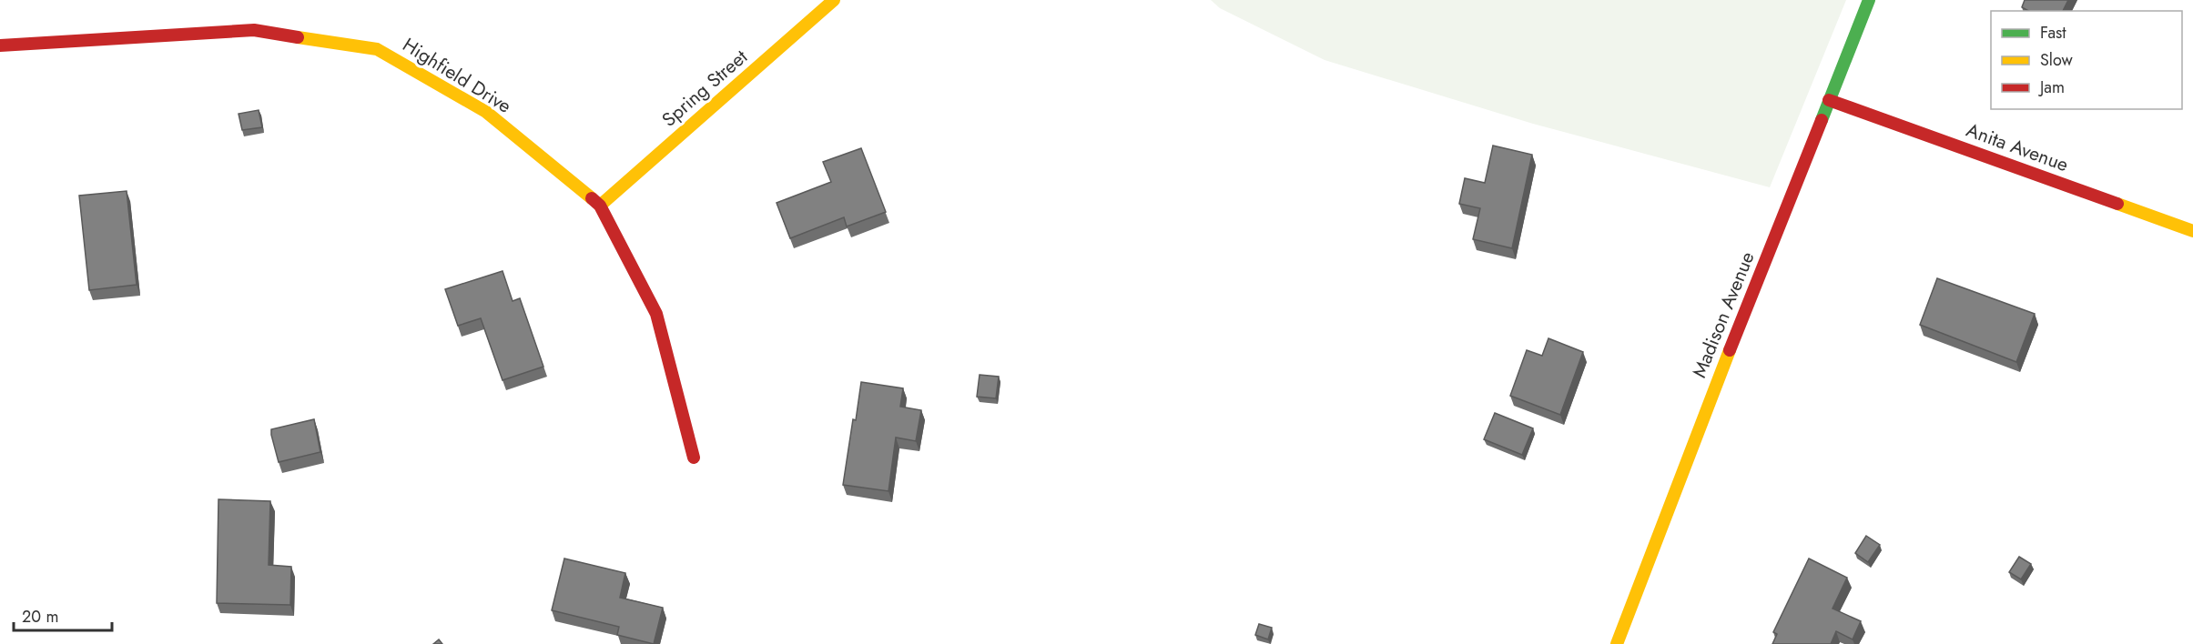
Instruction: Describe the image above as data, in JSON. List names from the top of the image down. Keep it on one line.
{"streets":{"street":["Highfield Drive","Spring Street","Anita Avenue","Madison Avenue"]},"crossings":[["Highfield Drive","Spring Street"],["Anita Avenue","Madison Avenue"]],"legend":["Fast","Slow","Jam"],"scale_bar":"20 m"}
